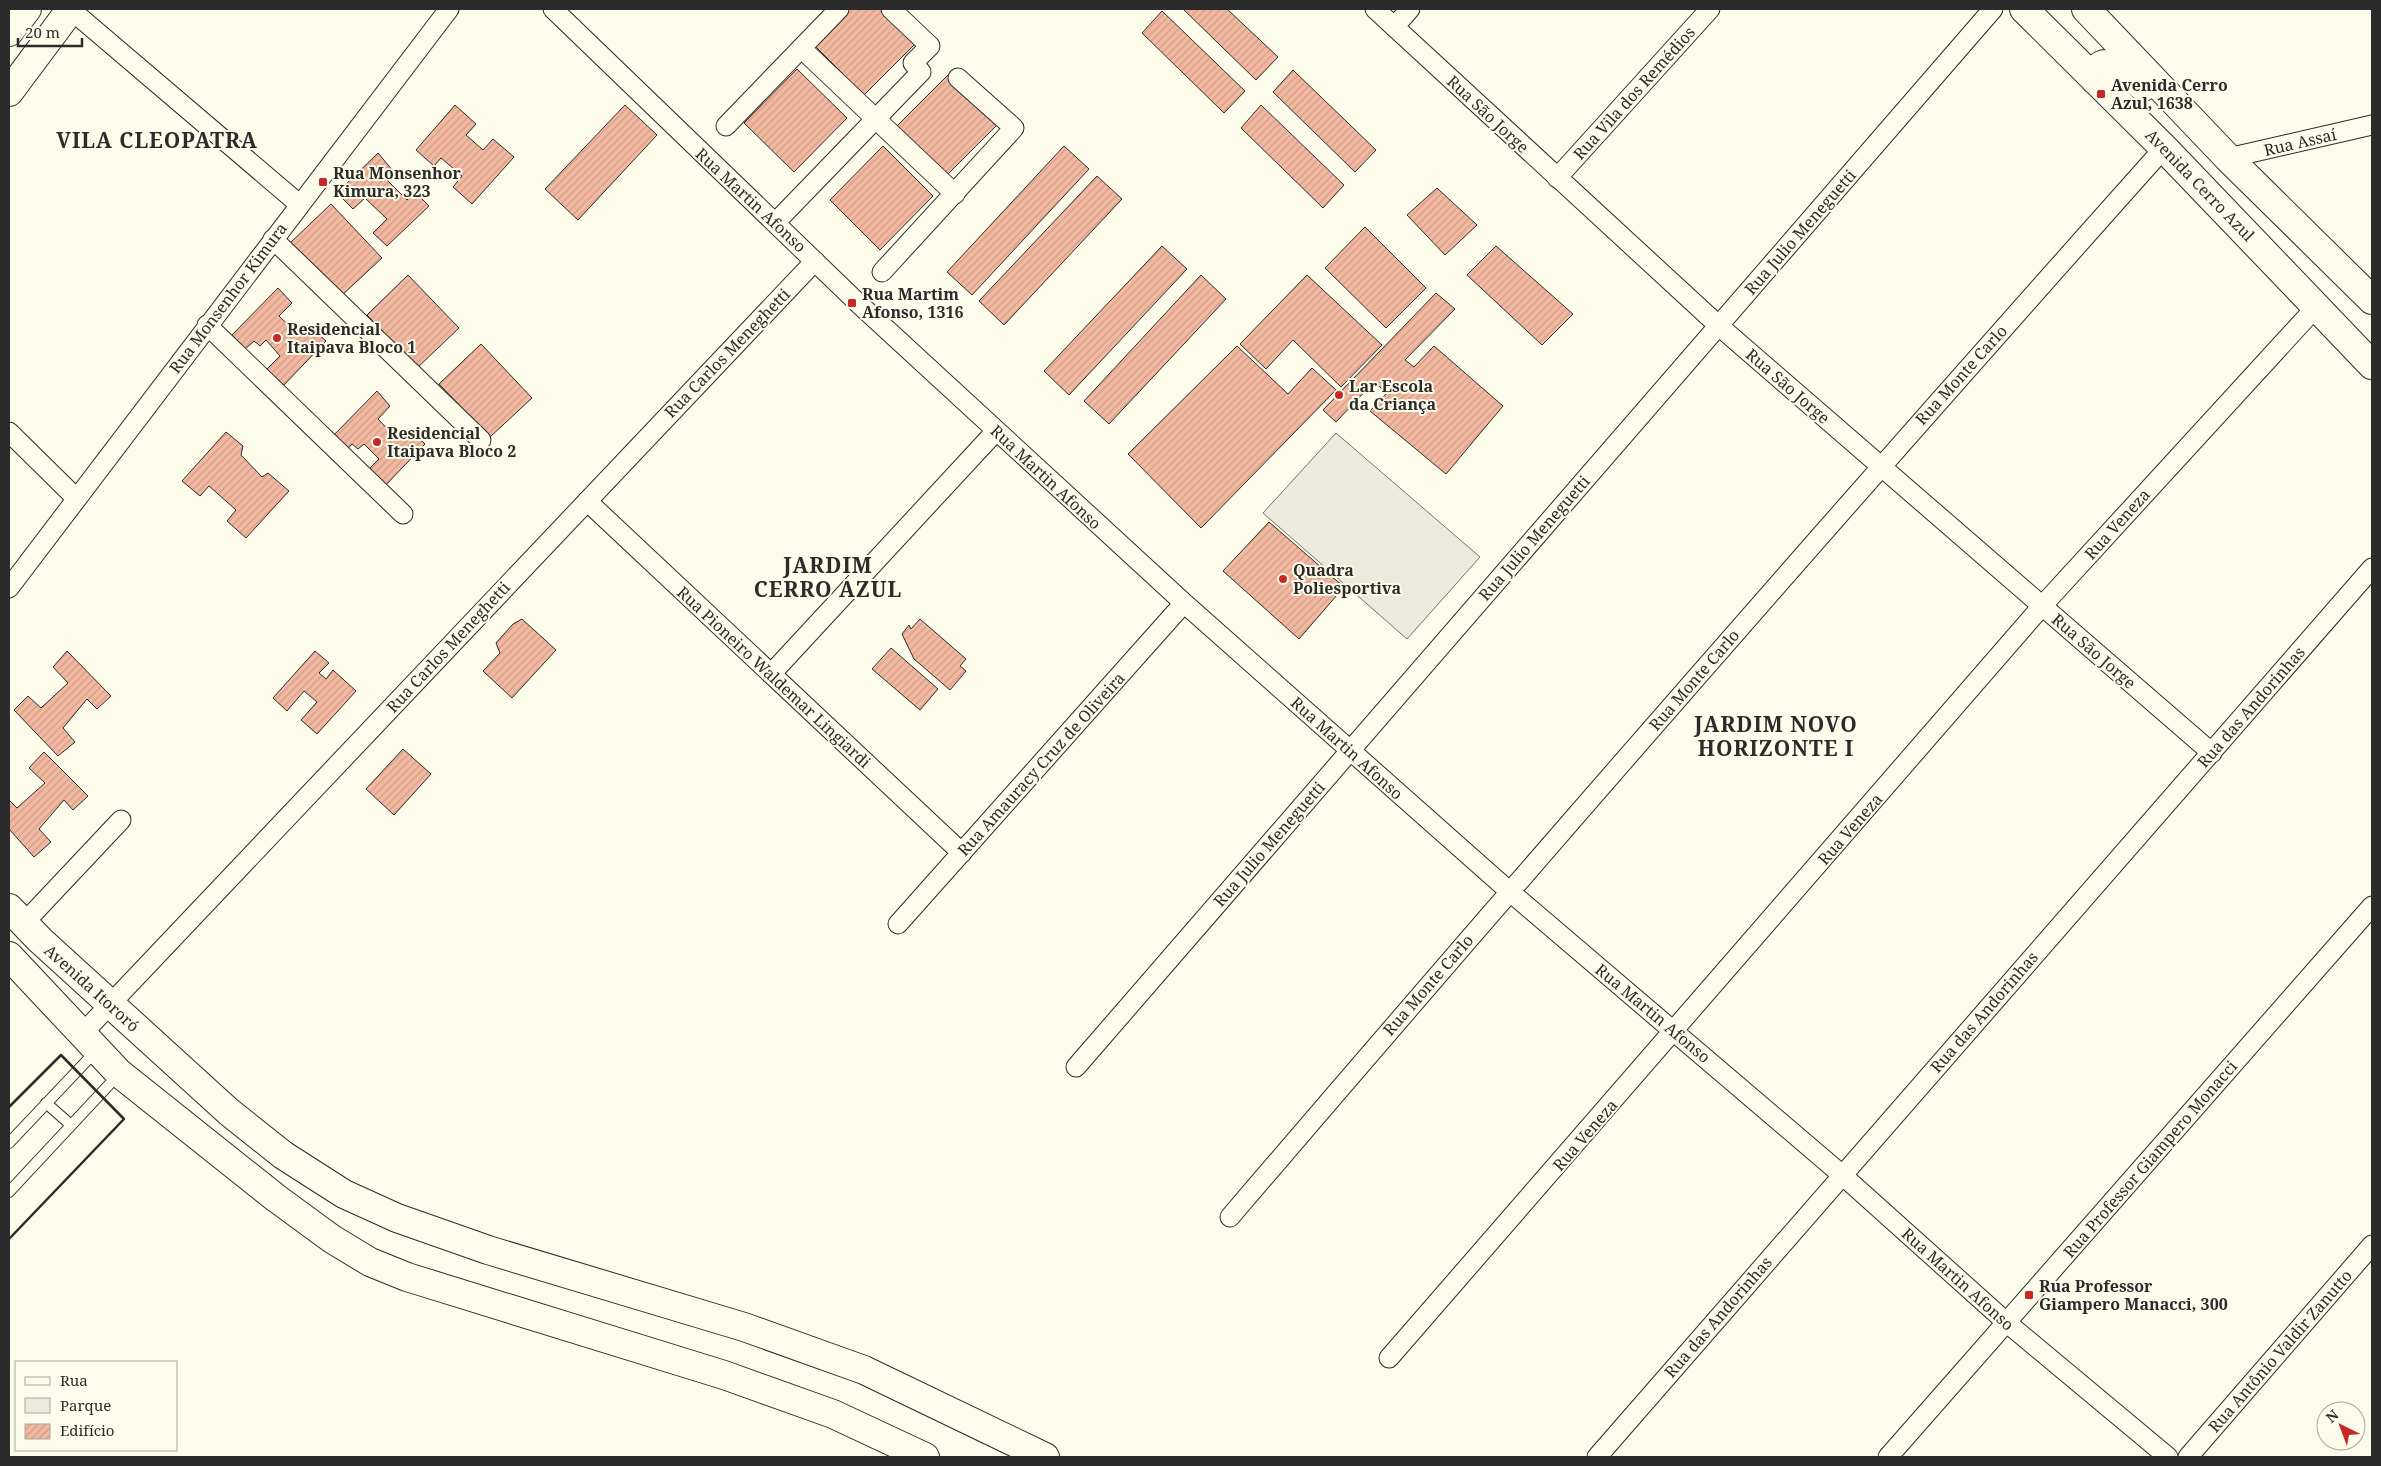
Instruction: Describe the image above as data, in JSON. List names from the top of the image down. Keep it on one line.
{"streets":{"main road":["Avenida Cerro Azul","Avenida Itororó"],"street":["Rua Vila dos Remédios","Rua São Jorge","Rua Assaí","Rua Martin Afonso","Rua Julio Meneguetti","Rua Monsenhor Kimura","Rua Carlos Meneghetti","Rua Monte Carlo","Rua Veneza","Rua Pioneiro Waldemar Lingiardi","Rua das Andorinhas","Rua Amauracy Cruz de Oliveira","Rua Professor Giampero Monacci","Rua Antônio Valdir Zanutto"]},"crossings":[["Rua Vila dos Remédios","Rua São Jorge"],["Rua São Jorge","Rua Julio Meneguetti"],["Rua São Jorge","Rua Monte Carlo"],["Rua São Jorge","Rua Veneza"],["Rua São Jorge","Rua das Andorinhas"],["Avenida Cerro Azul","Rua Monte Carlo"],["Avenida Cerro Azul","Rua Veneza"],["Rua Martin Afonso","Rua Julio Meneguetti"],["Rua Martin Afonso","Rua Carlos Meneghetti"],["Rua Martin Afonso","Rua Monte Carlo"],["Rua Martin Afonso","Rua Veneza"],["Rua Martin Afonso","Rua das Andorinhas"],["Rua Martin Afonso","Rua Amauracy Cruz de Oliveira"],["Rua Martin Afonso","Rua Professor Giampero Monacci"],["Rua Carlos Meneghetti","Rua Pioneiro Waldemar Lingiardi"],["Rua Carlos Meneghetti","Avenida Itororó"],["Rua Pioneiro Waldemar Lingiardi","Rua Amauracy Cruz de Oliveira"]],"districts":["VILA CLEOPATRA","JARDIM CERRO AZUL","JARDIM NOVO HORIZONTE I"],"places":{"transit":["Avenida Cerro Azul, 1638","Rua Monsenhor Kimura, 323","Rua Martim Afonso, 1316","Rua Professor Giampero Manacci, 300"],"other":["Residencial Itaipava Bloco 1","Lar Escola da Criança","Residencial Itaipava Bloco 2","Quadra Poliesportiva"]},"legend":["Rua","Parque","Edifício"],"scale_bar":"20 m","north":"top left"}
